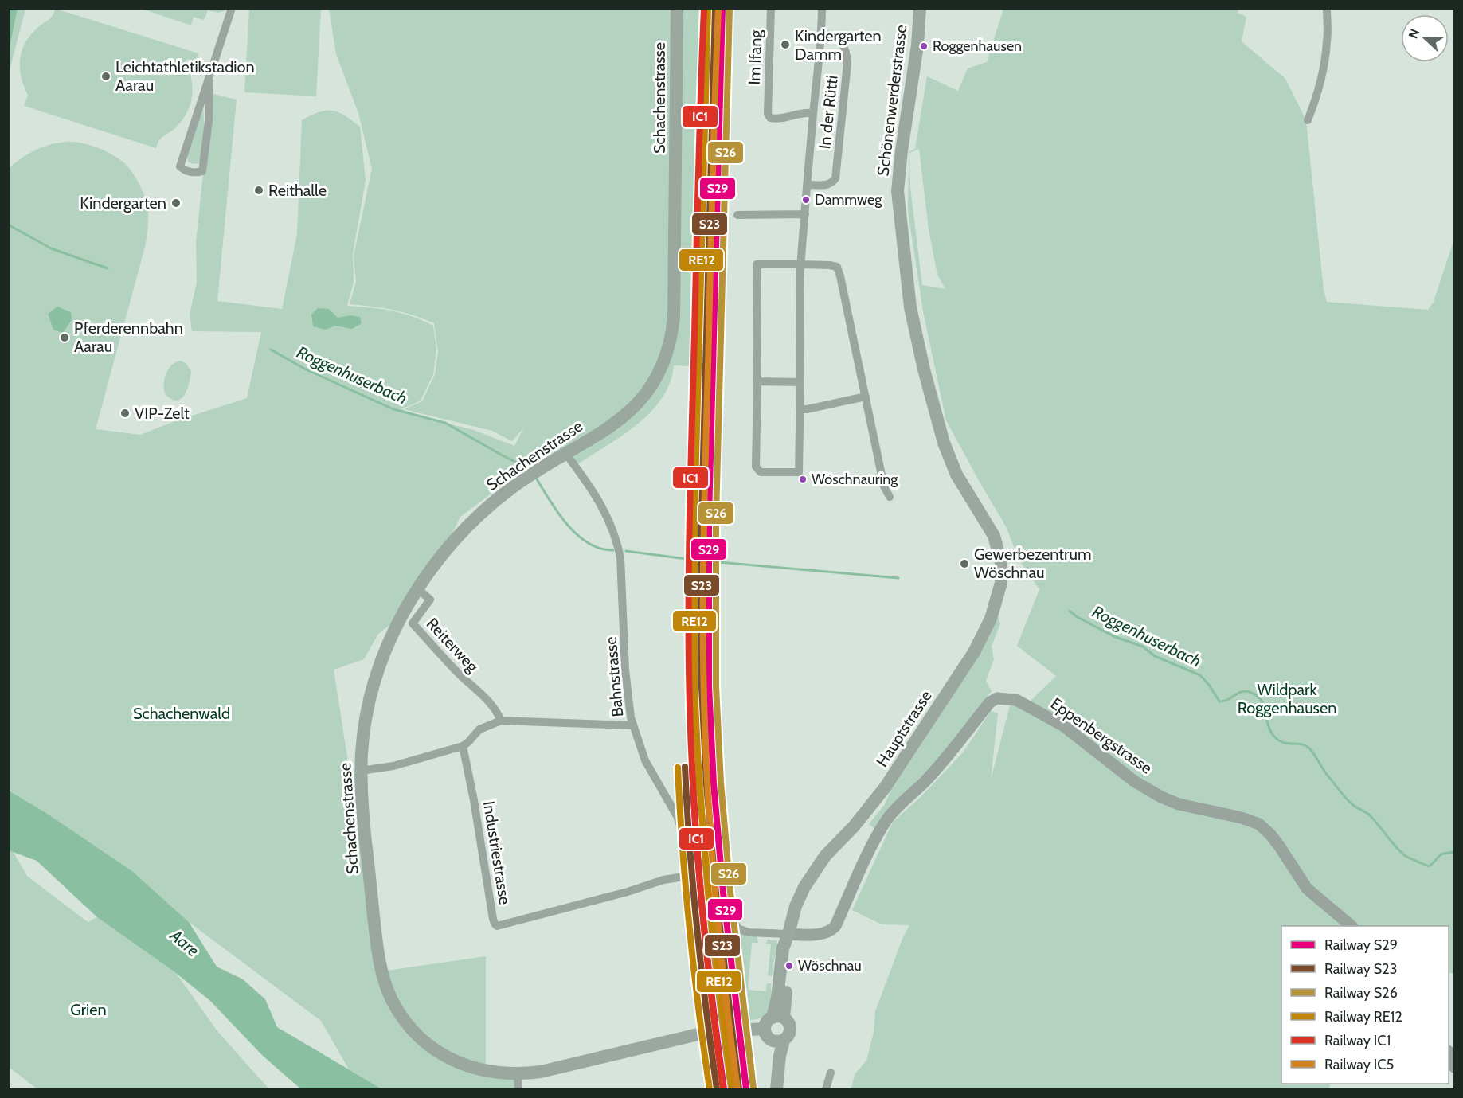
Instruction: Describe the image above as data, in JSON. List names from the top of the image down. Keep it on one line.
{"streets":{"main road":["Schachenstrasse","Schönenwerderstrasse","Hauptstrasse"],"street":["Im Ifang","In der Rütti","Reiterweg","Bahnstrasse","Eppenbergstrasse","Industriestrasse"]},"crossings":[["Schachenstrasse","Reiterweg"],["Schachenstrasse","Bahnstrasse"],["Schachenstrasse","Hauptstrasse"],["Schönenwerderstrasse","Hauptstrasse"],["Bahnstrasse","Industriestrasse"],["Hauptstrasse","Eppenbergstrasse"]],"water":["Roggenhuserbach","Aare"],"parks":["Wildpark Roggenhausen","Schachenwald","Grien"],"places":["Kindergarten Damm","Roggenhausen","Leichtathletikstadion Aarau","Reithalle","Dammweg","Kindergarten","Pferderennbahn Aarau","VIP-Zelt","Wöschnauring","Gewerbezentrum Wöschnau","Wöschnau"],"lines":["rail line S29","rail line S23","rail line S26","rail line RE12","rail line IC1","rail line IC5"],"legend":["Railway S29","Railway S23","Railway S26","Railway RE12","Railway IC1","Railway IC5"],"north":"left"}
